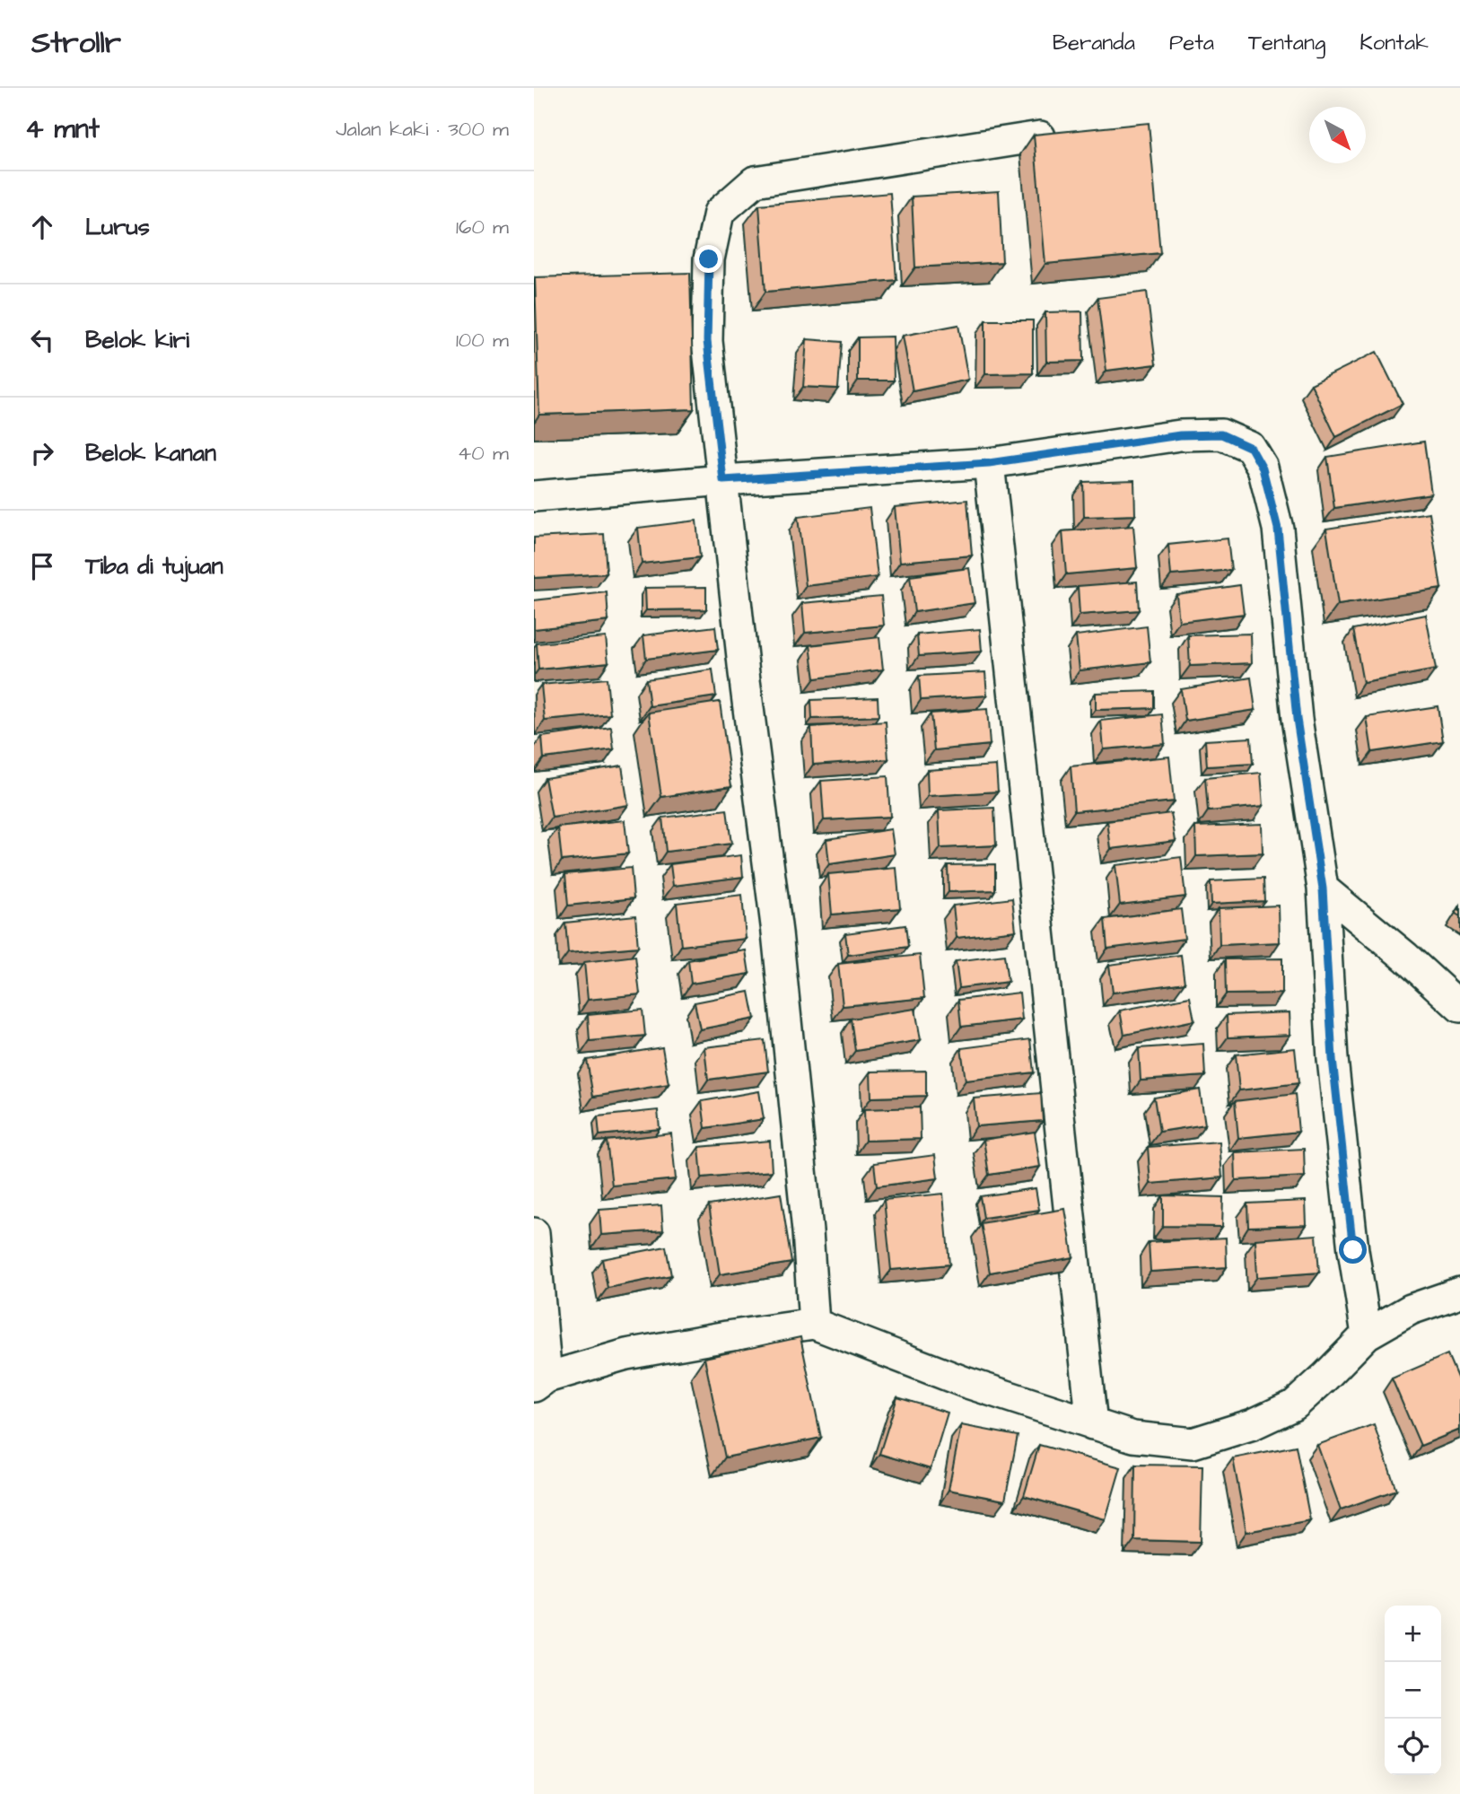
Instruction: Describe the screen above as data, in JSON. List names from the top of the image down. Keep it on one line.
{"north":"bottom right","page":{"header":"Strollr","nav":["Beranda","Peta","Tentang","Kontak"],"heading":["4 mnt","Jalan kaki · 300 m"],"list":[["Lurus","160 m"],["Belok kiri","100 m"],["Belok kanan","40 m"],"Tiba di tujuan"],"map_buttons":["+","−"]}}
